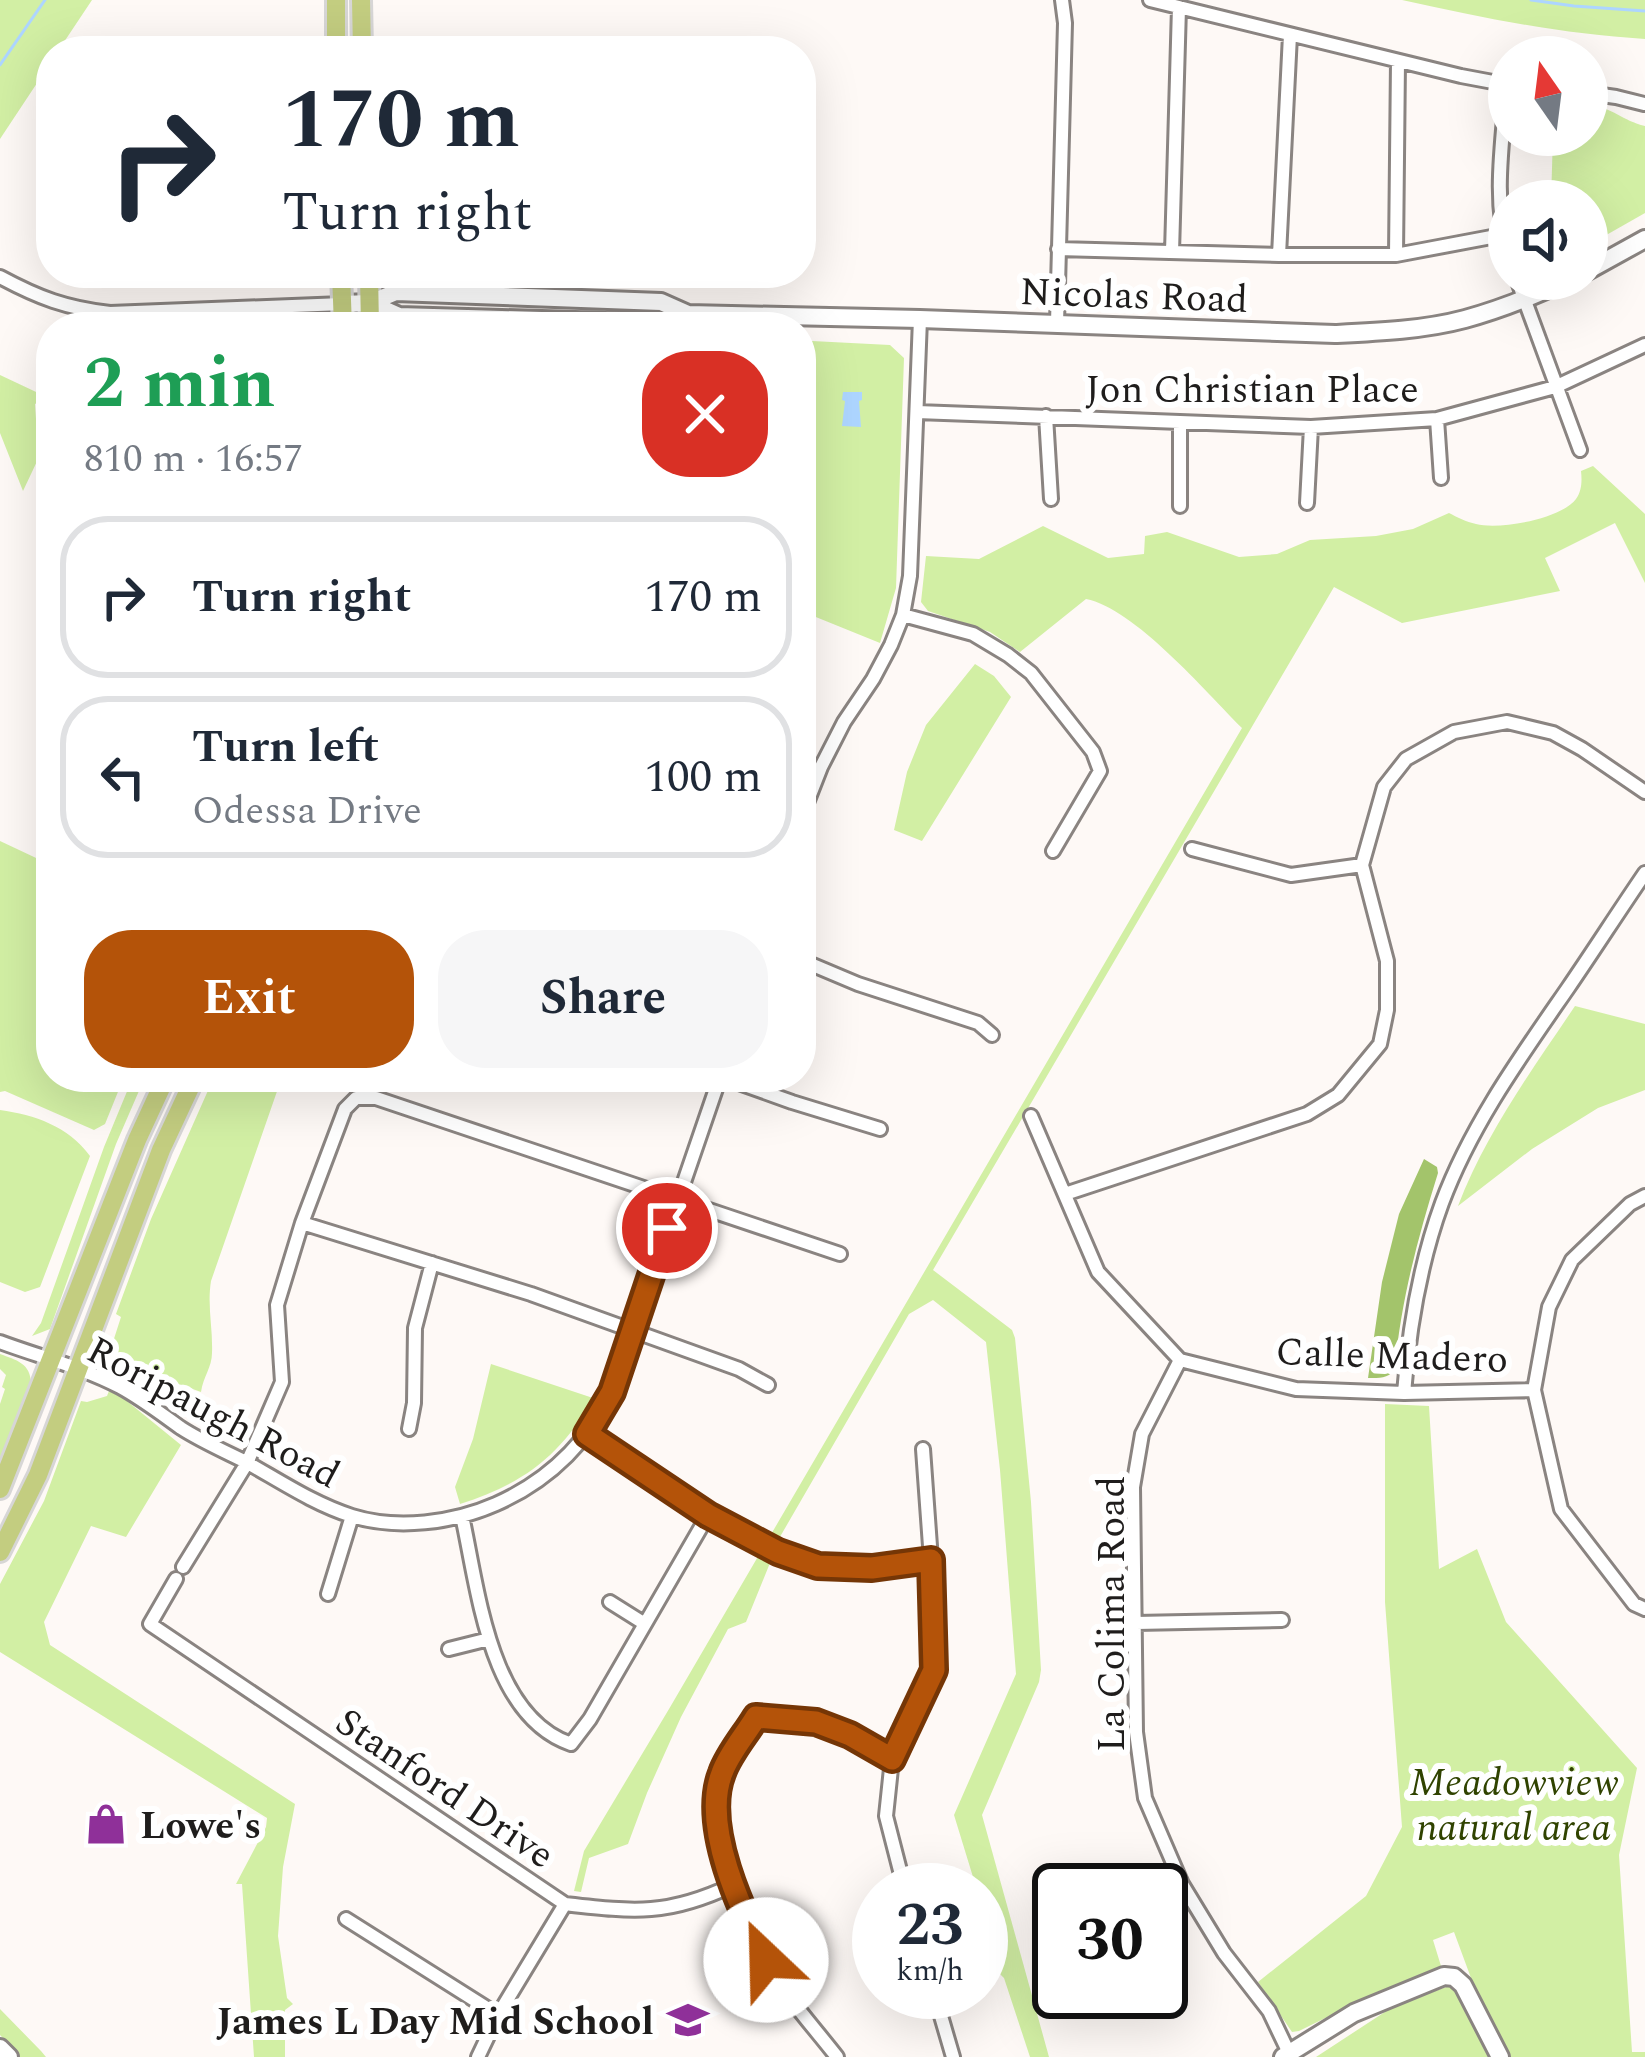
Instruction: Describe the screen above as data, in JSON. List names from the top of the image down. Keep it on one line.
{"streets":{"main road":["Nicolas Road"],"street":["Jon Christian Place","Calle Madero","Roripaugh Road","La Colima Road","Stanford Drive"]},"crossings":[["Calle Madero","La Colima Road"],["Roripaugh Road","Stanford Drive"]],"parks":["Meadowview natural area"],"places":{"shop":["Lowe's"],"school or university":["James L Day Mid School"]},"north":"top","page":{"turn":["170 m","Turn right"],"heading":["2 min","810 m · 16:57"],"list":[{"name":"Turn right","value":"170 m"},{"name":"Turn left","note":"Odessa Drive","value":"100 m"}],"buttons":["Exit","Share"],"speed":"23 km/h","limit":"30"}}
